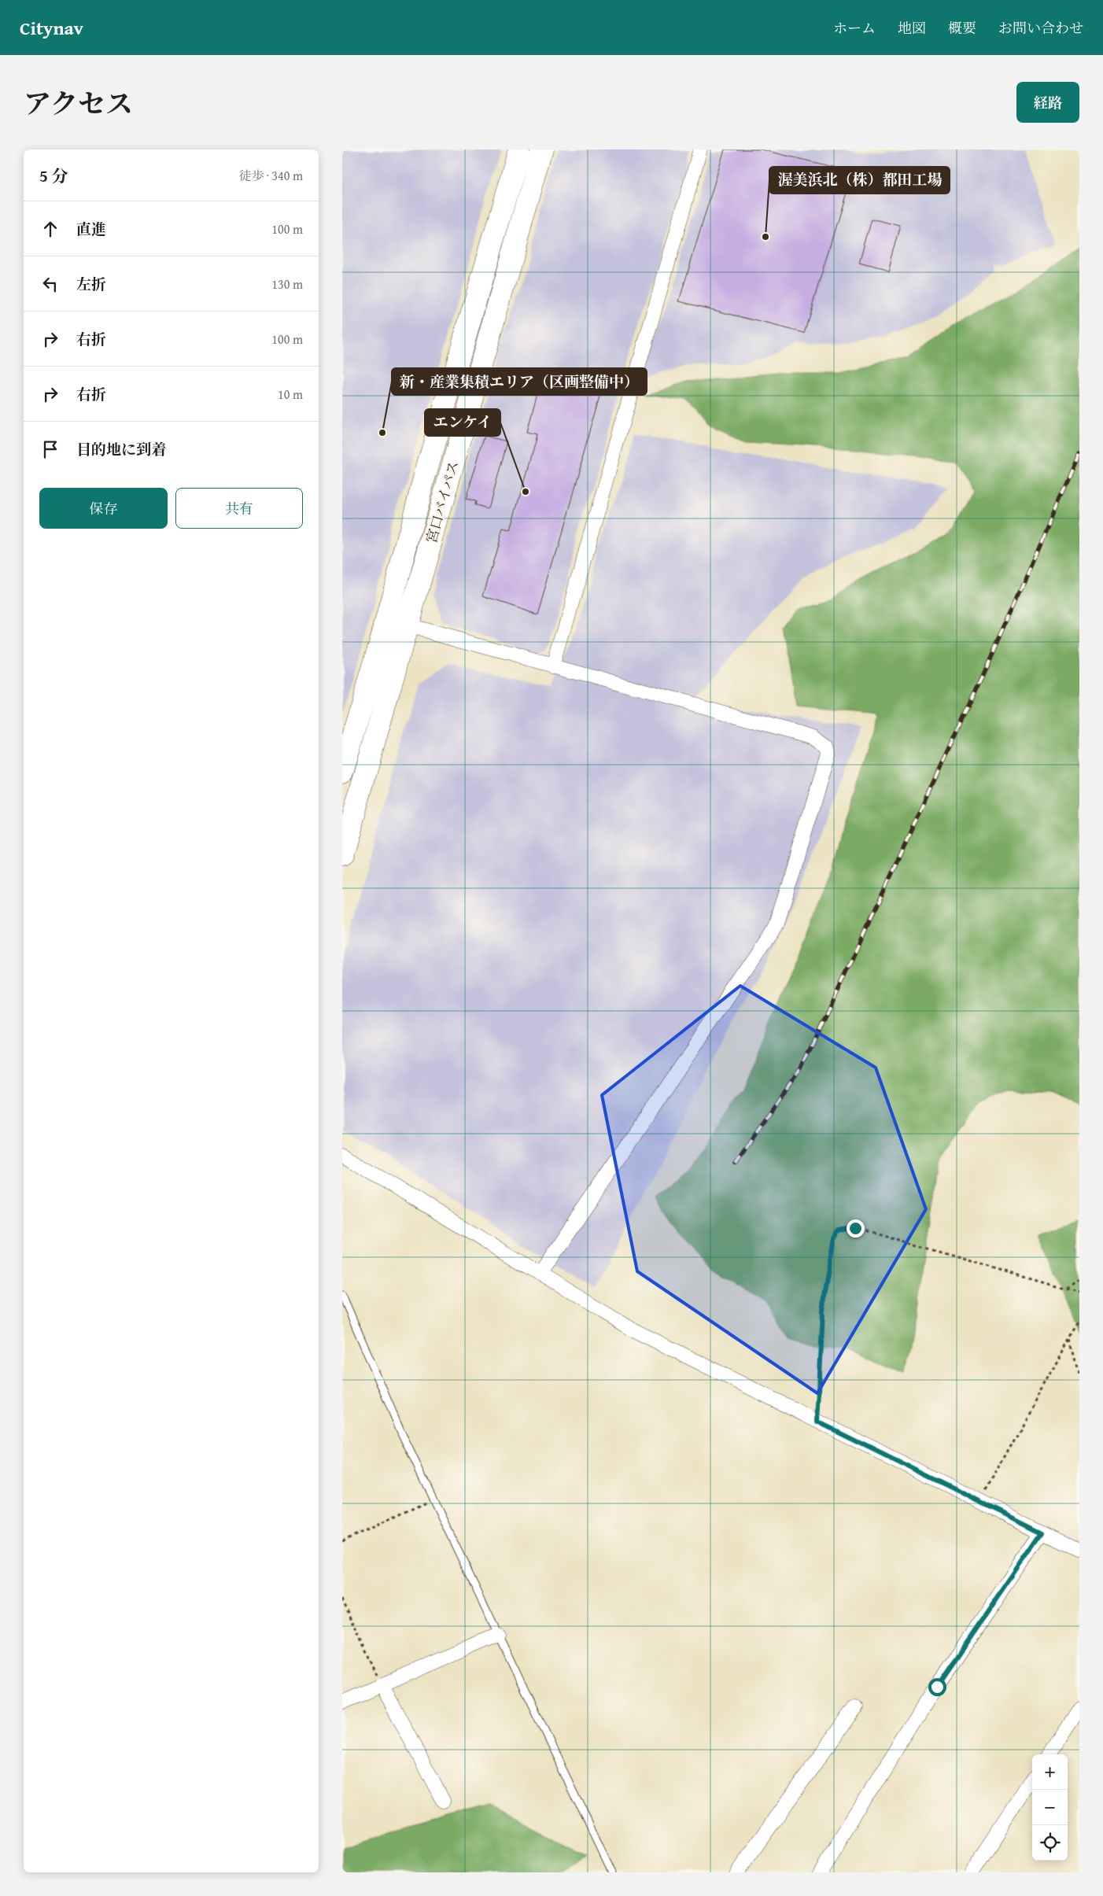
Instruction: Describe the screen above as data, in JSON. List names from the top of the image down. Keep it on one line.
{"streets":{"highway":["宮口バイパス"]},"places":["渥美浜北（株）都田工場","新・産業集積エリア（区画整備中）","エンケイ"],"page":{"header":"Citynav","nav":["ホーム","地図","概要","お問い合わせ"],"title":"アクセス","buttons":["経路",["保存","共有"]],"heading":["5 分","徒歩 · 340 m"],"list":[["直進","100 m"],["左折","130 m"],["右折","100 m"],["右折","10 m"],"目的地に到着"],"map_buttons":["+","−"]}}
